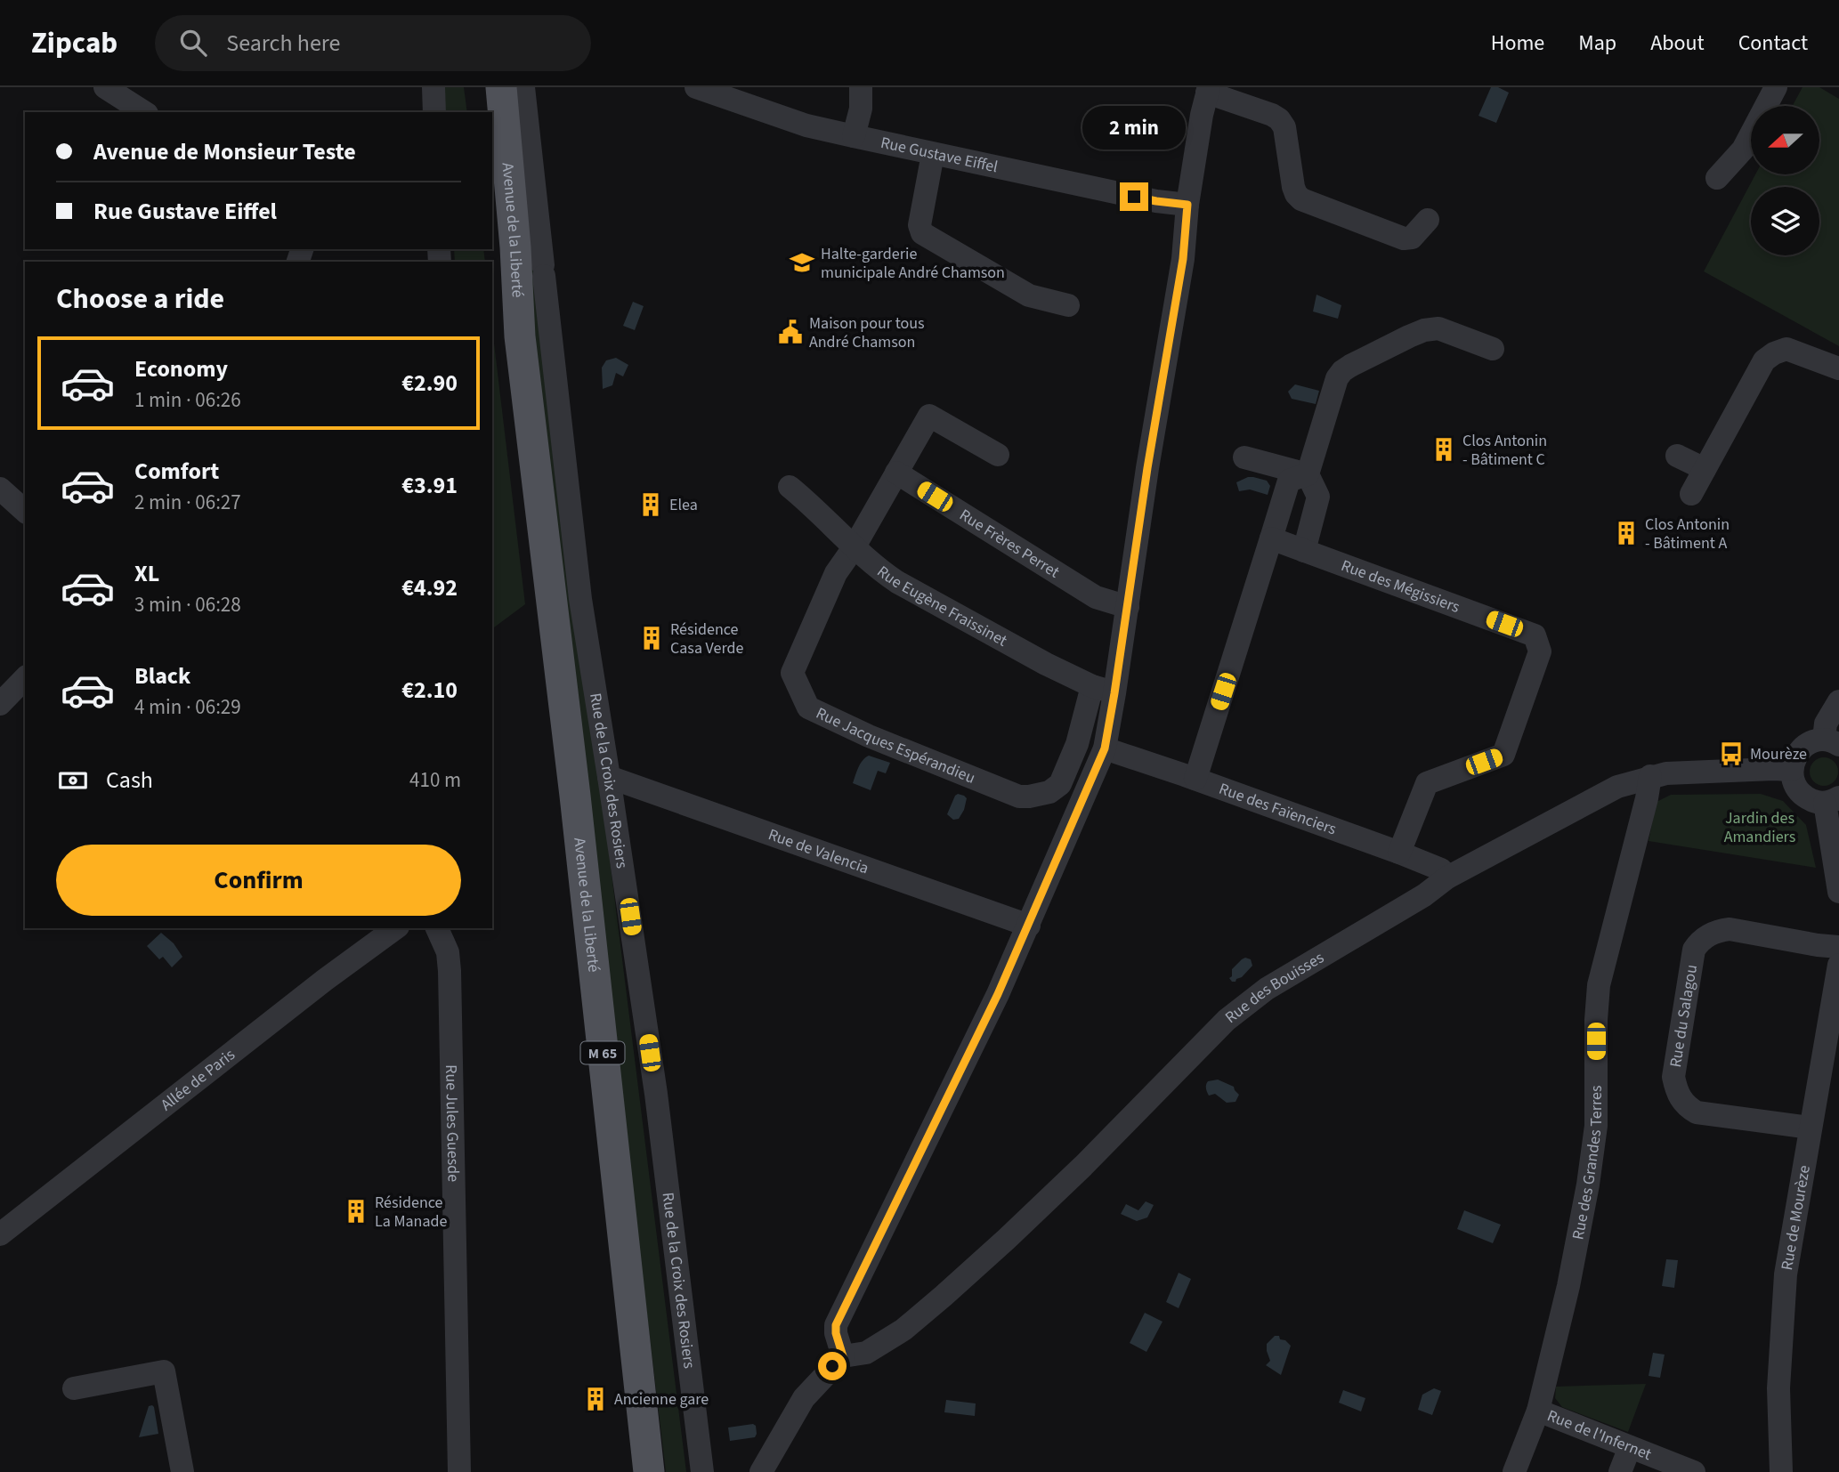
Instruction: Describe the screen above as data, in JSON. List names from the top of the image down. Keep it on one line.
{"streets":{"main road":["Avenue de la Liberté","M 65"],"street":["Rue Gustave Eiffel","Rue Frères Perret","Rue des Mégissiers","Rue Eugène Fraissinet","Rue Jacques Espérandieu","Rue de la Croix des Rosiers","Rue des Faïenciers","Rue de Valencia","Rue des Bouisses","Rue du Salagou","Allée de Paris","Rue Jules Guesde","Rue des Grandes Terres","Rue de Mourèze","Rue de l'Infernet"]},"crossings":[["Rue Frères Perret","Rue Jacques Espérandieu"],["Rue des Mégissiers","Rue des Faïenciers"],["Rue Eugène Fraissinet","Rue Jacques Espérandieu"],["Rue de la Croix des Rosiers","Rue de Valencia"],["Rue des Faïenciers","Rue des Bouisses"],["Rue des Bouisses","Rue des Grandes Terres"],["Rue du Salagou","Rue de Mourèze"],["Rue des Grandes Terres","Rue de l'Infernet"]],"parks":["Jardin des Amandiers"],"places":{"school or university":["Halte-garderie municipale André Chamson"],"public building":["Maison pour tous André Chamson"],"building":["Clos Antonin - Bâtiment C","Elea","Clos Antonin - Bâtiment A","Résidence Casa Verde","Résidence La Manade","Ancienne gare"],"bus stop":["Mourèze"]},"north":"left","page":{"header":"Zipcab","search":"Search here","nav":["Home","Map","About","Contact"],"bubble":"2 min","banner":["Avenue de Monsieur Teste","Rue Gustave Eiffel"],"heading":"Choose a ride","list":[{"name":"Economy","note":"1 min · 06:26","value":"€2.90"},{"name":"Comfort","note":"2 min · 06:27","value":"€3.91"},{"name":"XL","note":"3 min · 06:28","value":"€4.92"},{"name":"Black","note":"4 min · 06:29","value":"€2.10"}],"pay":["Cash","410 m"],"buttons":"Confirm"}}
